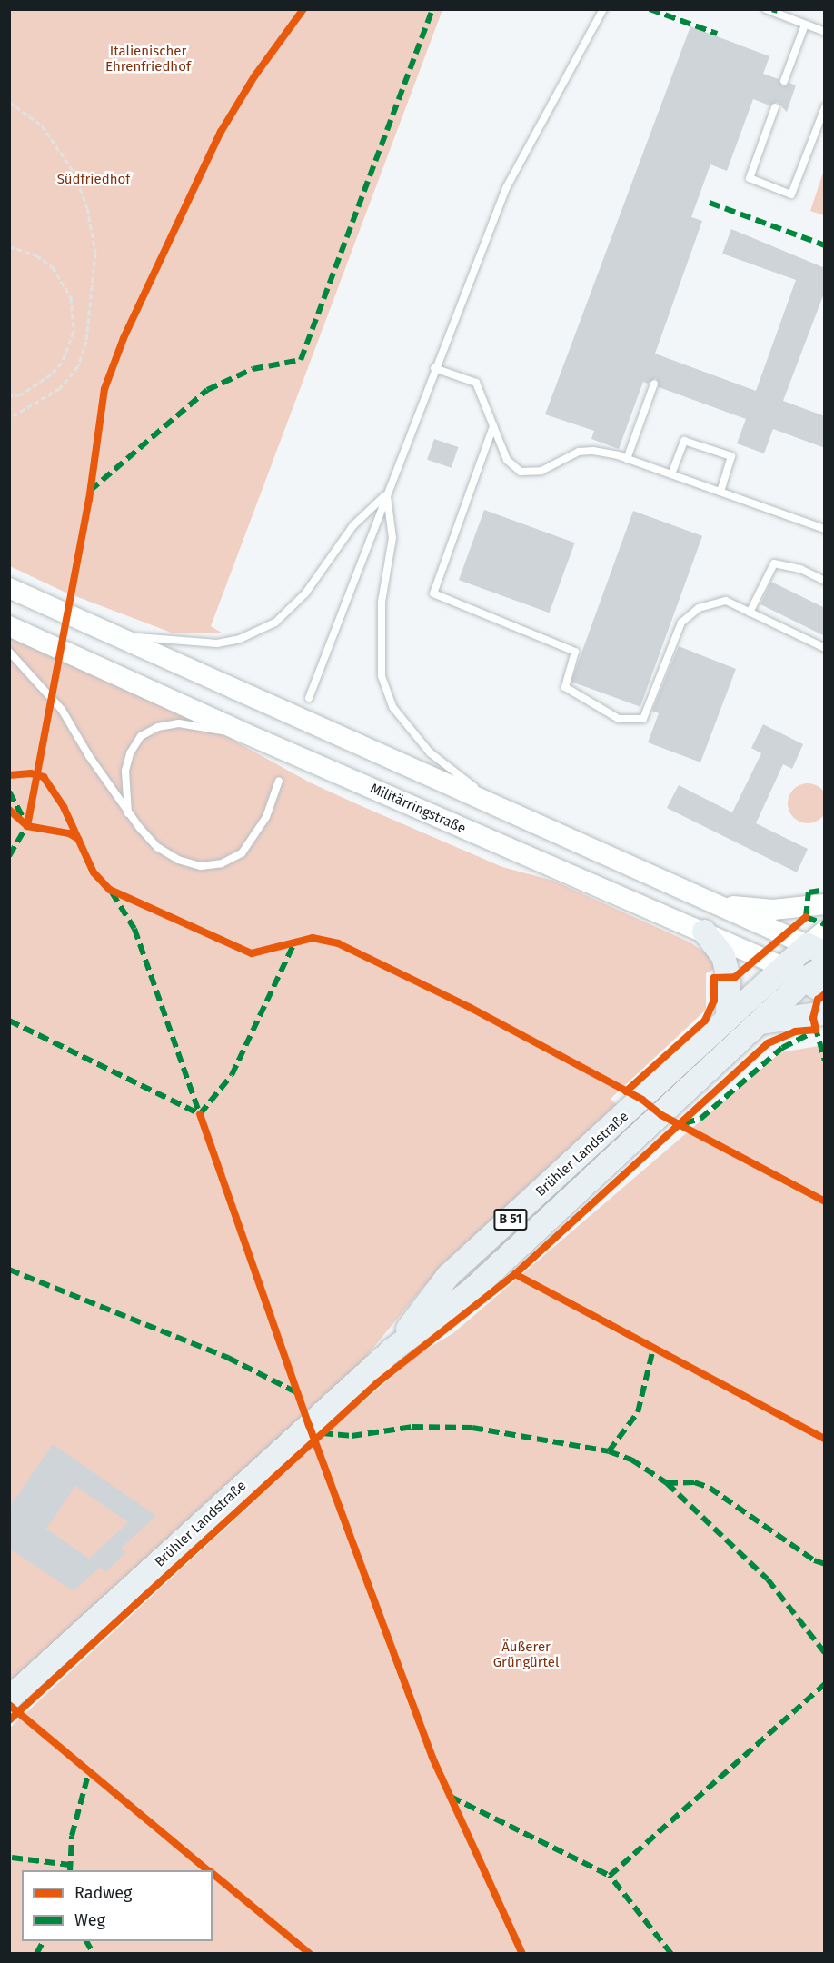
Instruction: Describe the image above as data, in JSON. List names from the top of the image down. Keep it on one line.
{"streets":{"main road":["Militärringstraße","Brühler Landstraße","B 51"]},"crossings":[["Militärringstraße","Brühler Landstraße"]],"parks":["Italienischer Ehrenfriedhof","Südfriedhof","Äußerer Grüngürtel"],"legend":["Radweg","Weg"]}
